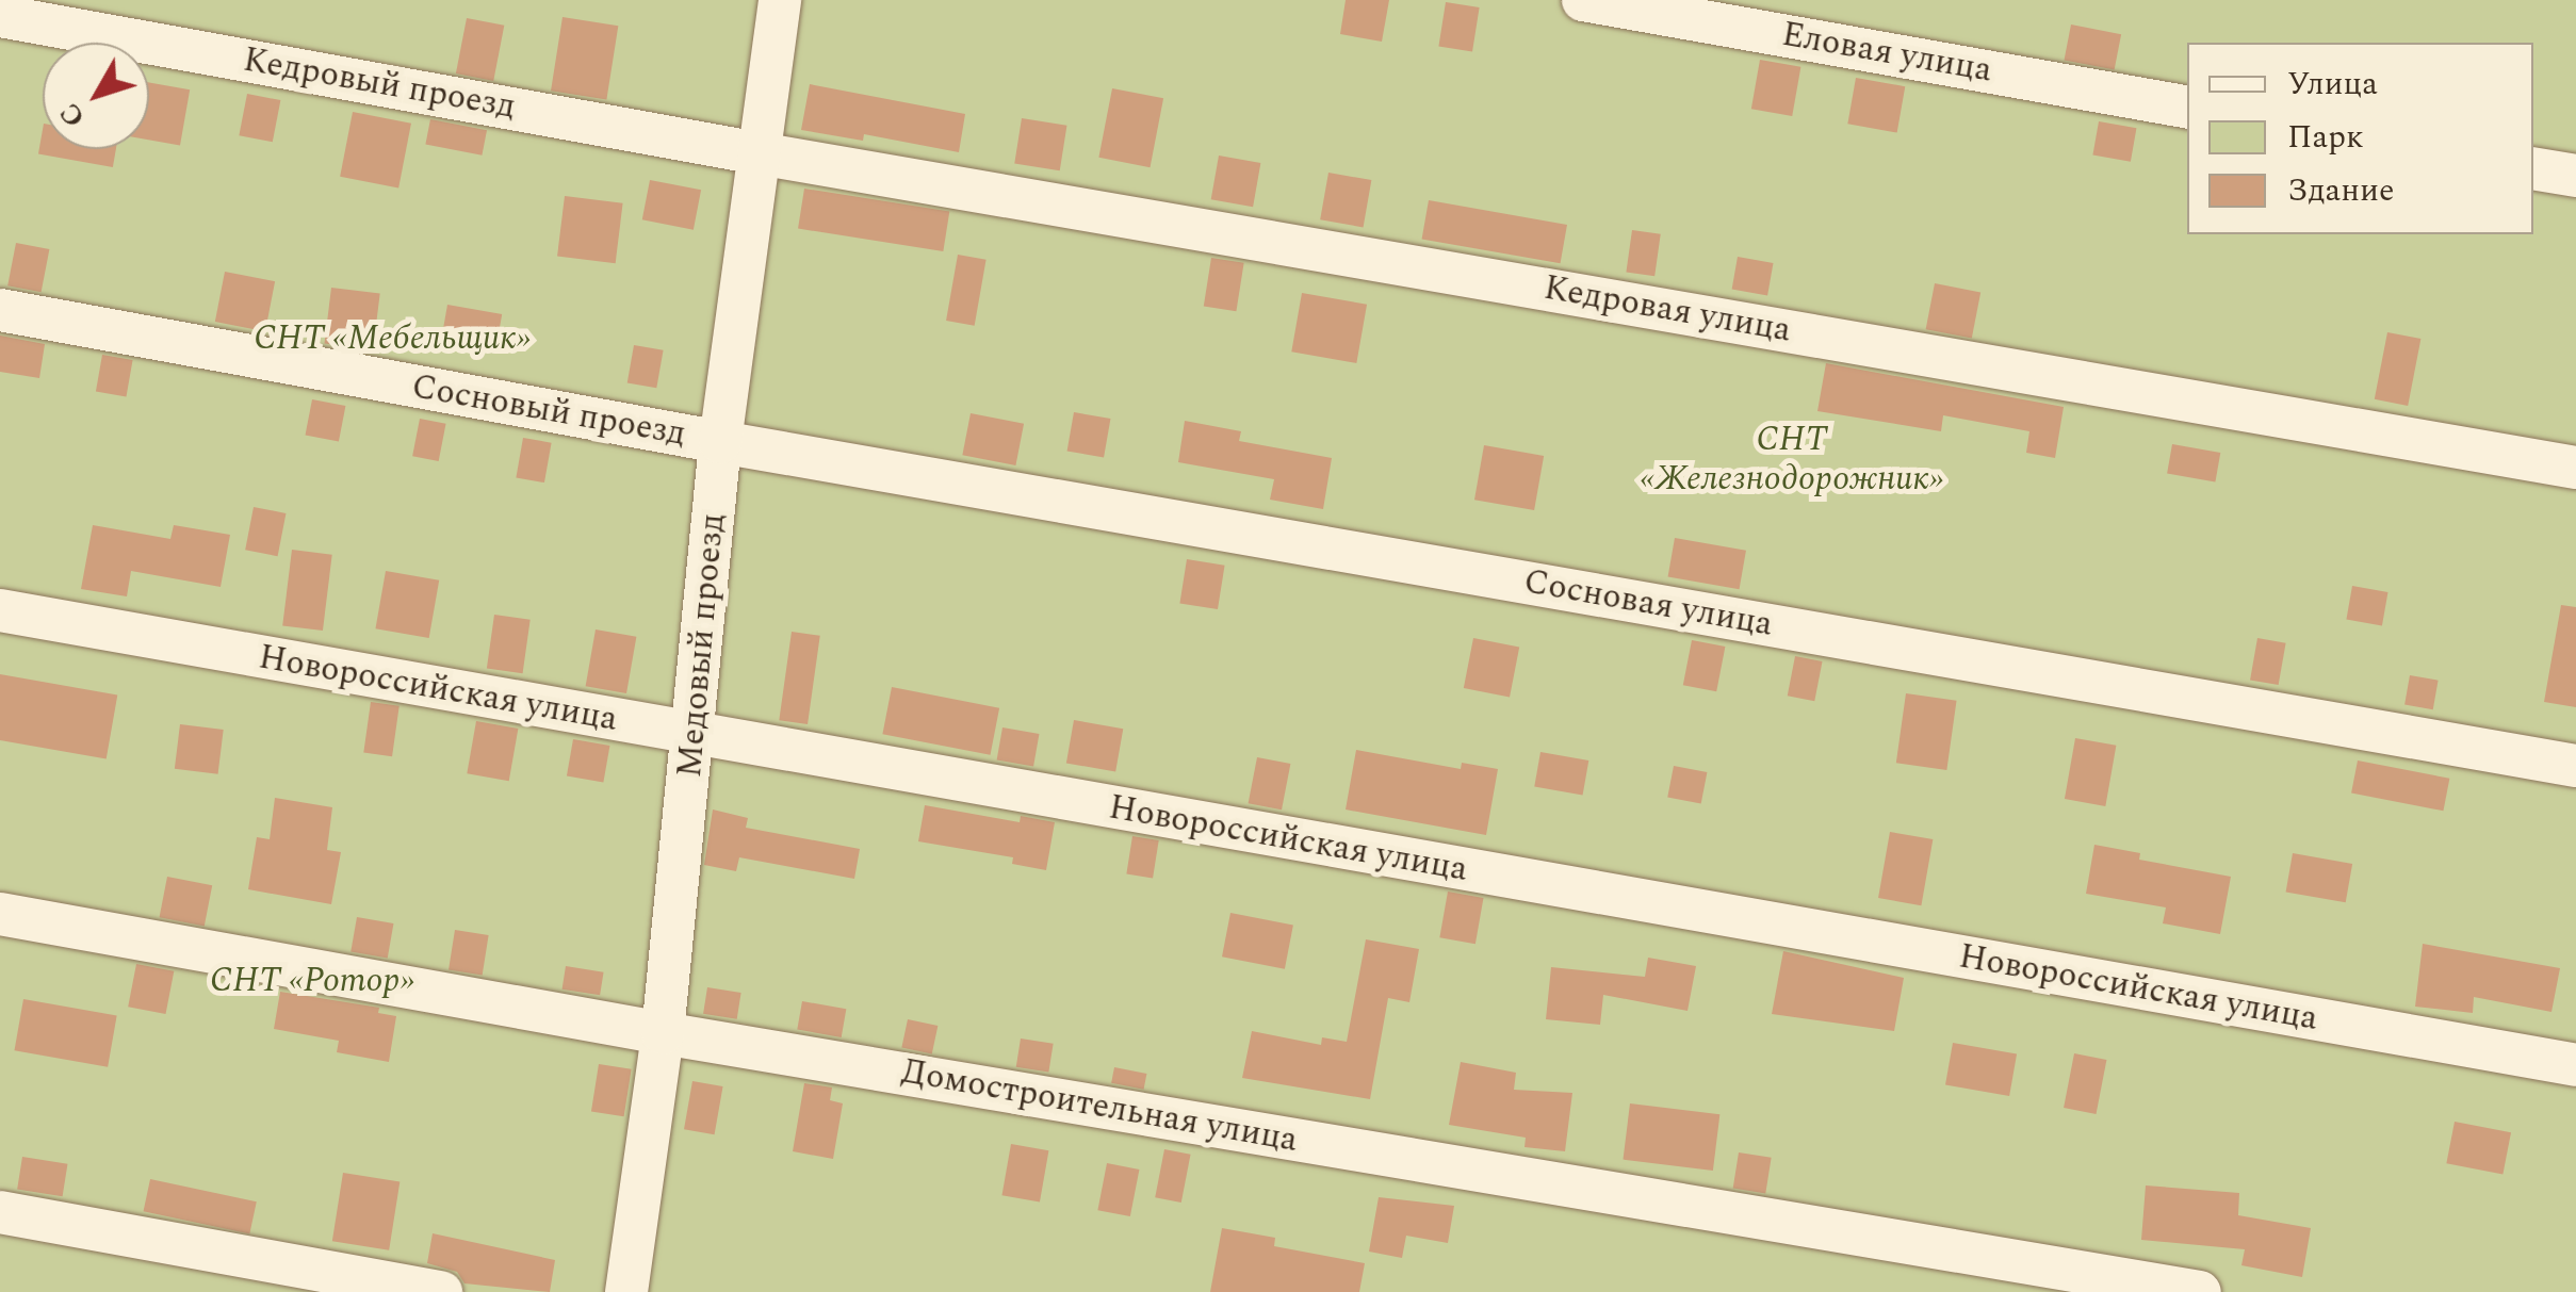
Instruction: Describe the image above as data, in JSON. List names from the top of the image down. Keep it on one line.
{"streets":{"street":["Еловая улица","Кедровый проезд","Кедровая улица","Сосновый проезд","Сосновая улица","Медовый проезд","Новороссийская улица","Домостроительная улица"]},"crossings":[["Кедровый проезд","Кедровая улица"],["Кедровый проезд","Медовый проезд"],["Кедровая улица","Медовый проезд"],["Сосновый проезд","Сосновая улица"],["Сосновый проезд","Медовый проезд"],["Сосновая улица","Медовый проезд"],["Медовый проезд","Новороссийская улица"],["Медовый проезд","Домостроительная улица"]],"parks":["СНТ «Мебельщик»","СНТ «Железнодорожник»","СНТ «Ротор»"],"legend":["Улица","Парк","Здание"],"north":"bottom left"}
